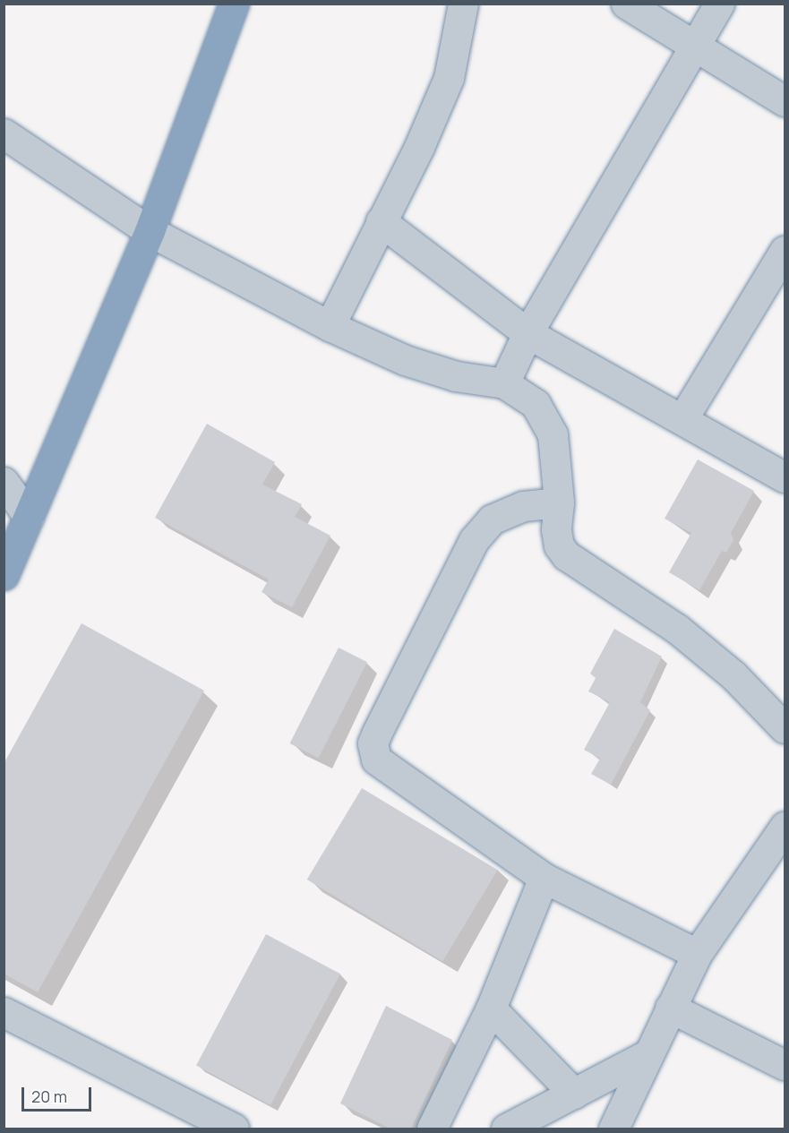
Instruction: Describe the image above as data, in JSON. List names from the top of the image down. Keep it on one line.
{"scale_bar":"20 m"}
